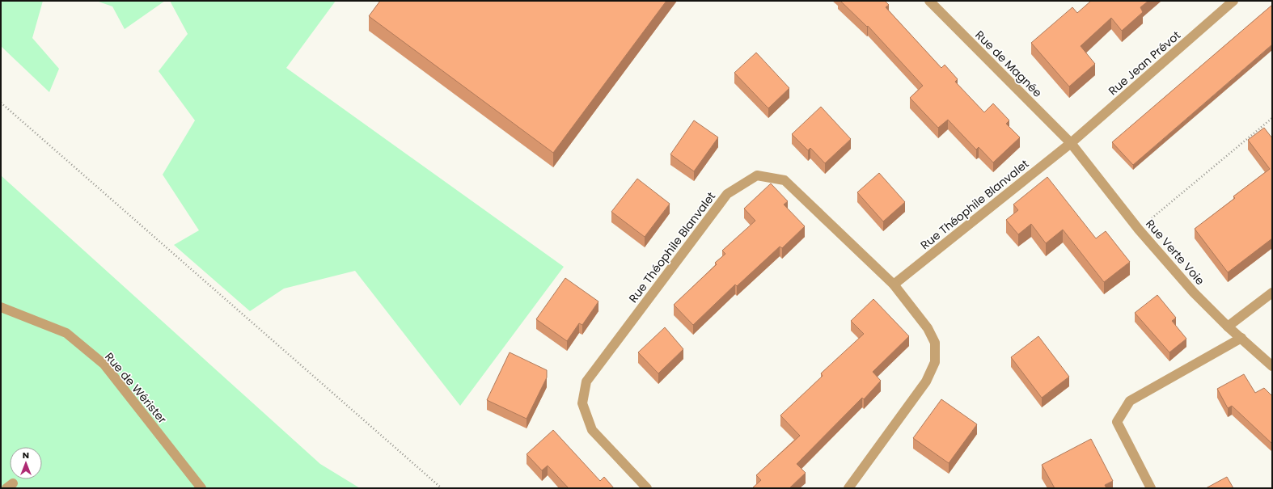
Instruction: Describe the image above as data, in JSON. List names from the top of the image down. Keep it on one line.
{"streets":{"street":["Rue Jean Prévot","Rue de Magnée","Rue Théophile Blanvalet","Rue Verte Voie","Rue de Wérister"]},"crossings":[["Rue Jean Prévot","Rue de Magnée"],["Rue Jean Prévot","Rue Théophile Blanvalet"],["Rue Jean Prévot","Rue Verte Voie"],["Rue de Magnée","Rue Théophile Blanvalet"],["Rue de Magnée","Rue Verte Voie"],["Rue Théophile Blanvalet","Rue Verte Voie"]],"north":"top"}
